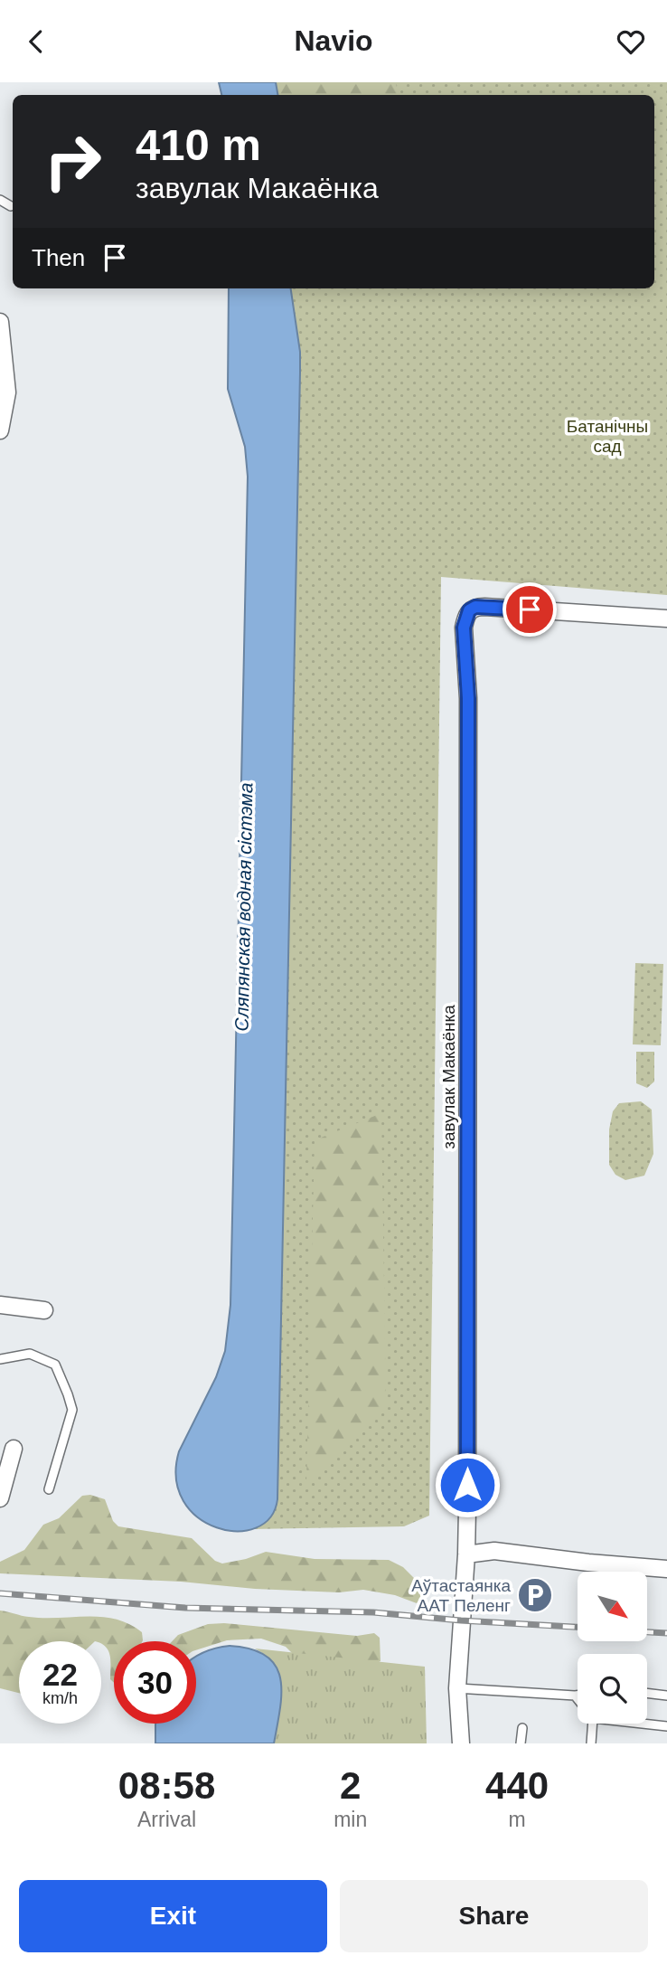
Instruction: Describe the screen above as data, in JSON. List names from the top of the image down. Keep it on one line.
{"streets":{"street":["завулак Макаёнка"]},"water":["Сляпянская водная сістэма"],"parks":["Батанічны сад"],"places":{"parking":["Аўтастаянка ААТ Пеленг"]},"north":"bottom right","page":{"header":"Navio","turn":["410 m","завулак Макаёнка"],"then":"Then","speed":"22 km/h","limit":"30","eta":["08:58","Arrival","2","min","440","m"],"buttons":["Exit","Share"]}}
